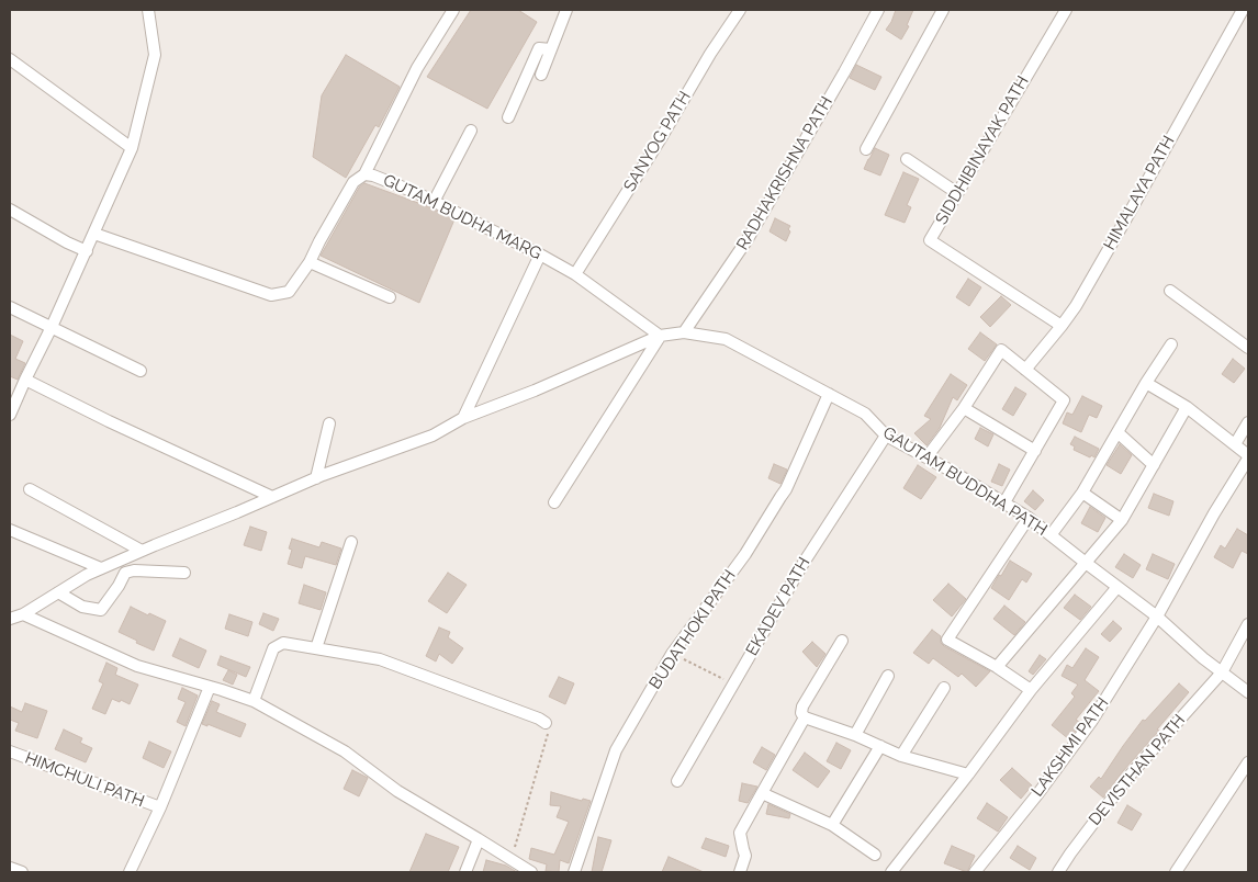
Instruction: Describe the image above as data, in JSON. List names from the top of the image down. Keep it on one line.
{"streets":{"street":["SANYOG PATH","SIDDHIBINAYAK PATH","RADHAKRISHNA PATH","HIMALAYA PATH","GUTAM BUDHA MARG","GAUTAM BUDDHA PATH","EKADEV PATH","BUDATHOKI PATH","LAKSHMI PATH","DEVISTHAN PATH","HIMCHULI PATH"]},"crossings":[["SANYOG PATH","GUTAM BUDHA MARG"],["SIDDHIBINAYAK PATH","HIMALAYA PATH"],["RADHAKRISHNA PATH","GAUTAM BUDDHA PATH"],["GAUTAM BUDDHA PATH","EKADEV PATH"],["GAUTAM BUDDHA PATH","BUDATHOKI PATH"],["GAUTAM BUDDHA PATH","LAKSHMI PATH"],["GAUTAM BUDDHA PATH","DEVISTHAN PATH"]]}
